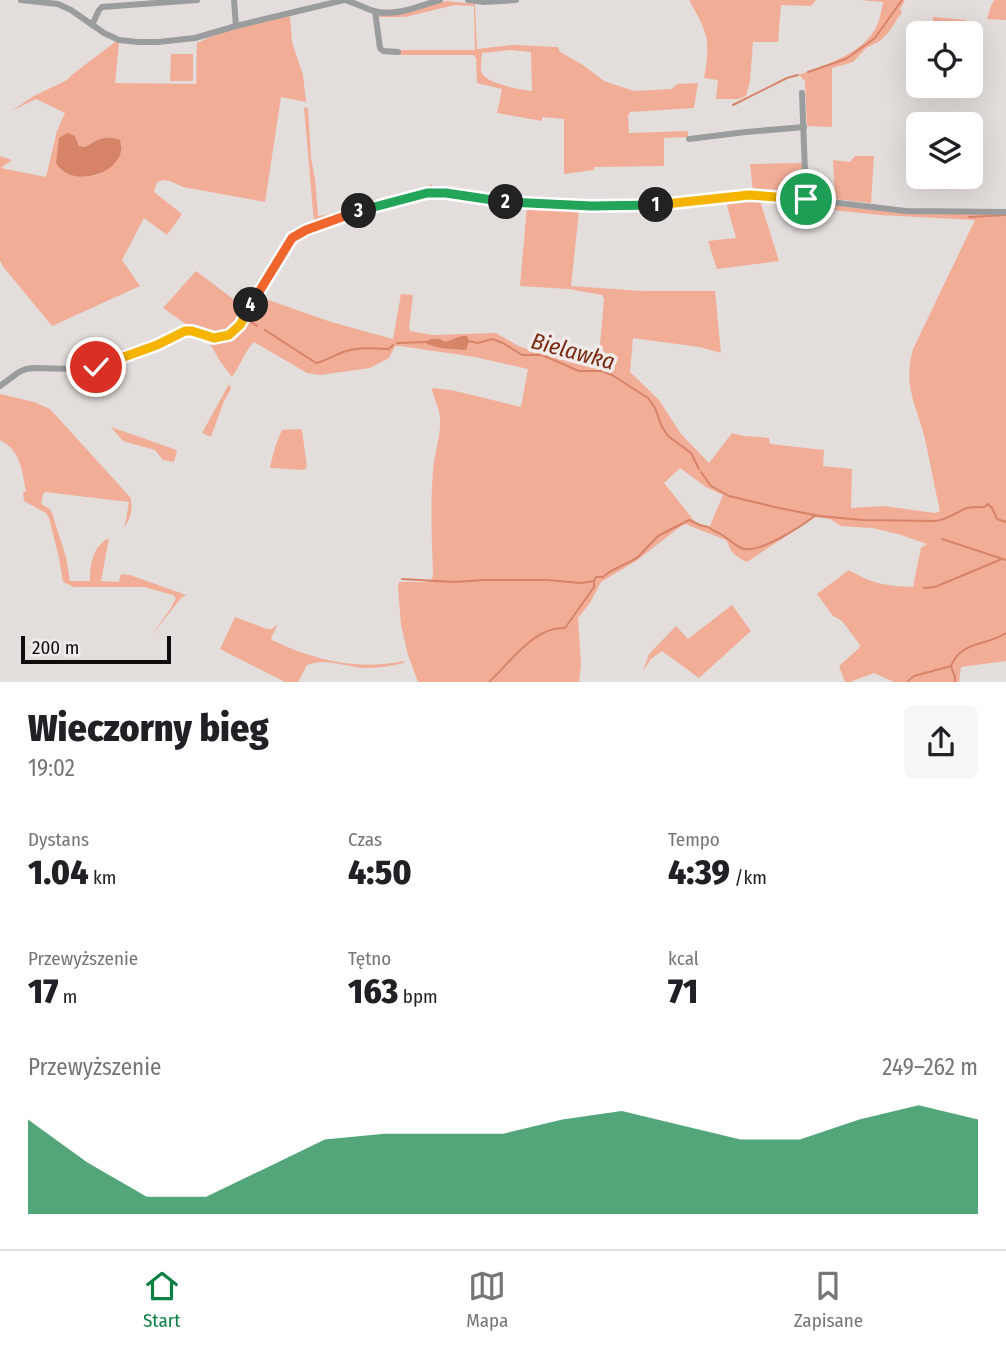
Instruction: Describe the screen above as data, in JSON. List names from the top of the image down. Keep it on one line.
{"water":["Bielawka"],"scale_bar":"200 m","page":{"pins":["2","1","3","4"],"scale":"200 m","heading":["Wieczorny bieg","19:02"],"stats":[["Dystans","1.04 km"],["Czas","4:50"],["Tempo","4:39 /km"],["Przewyższenie","17 m"],["Tętno","163 bpm"],["kcal","71"]],"chart":["Przewyższenie","249–262 m"],"tabs":["Start","Mapa","Zapisane"]}}
